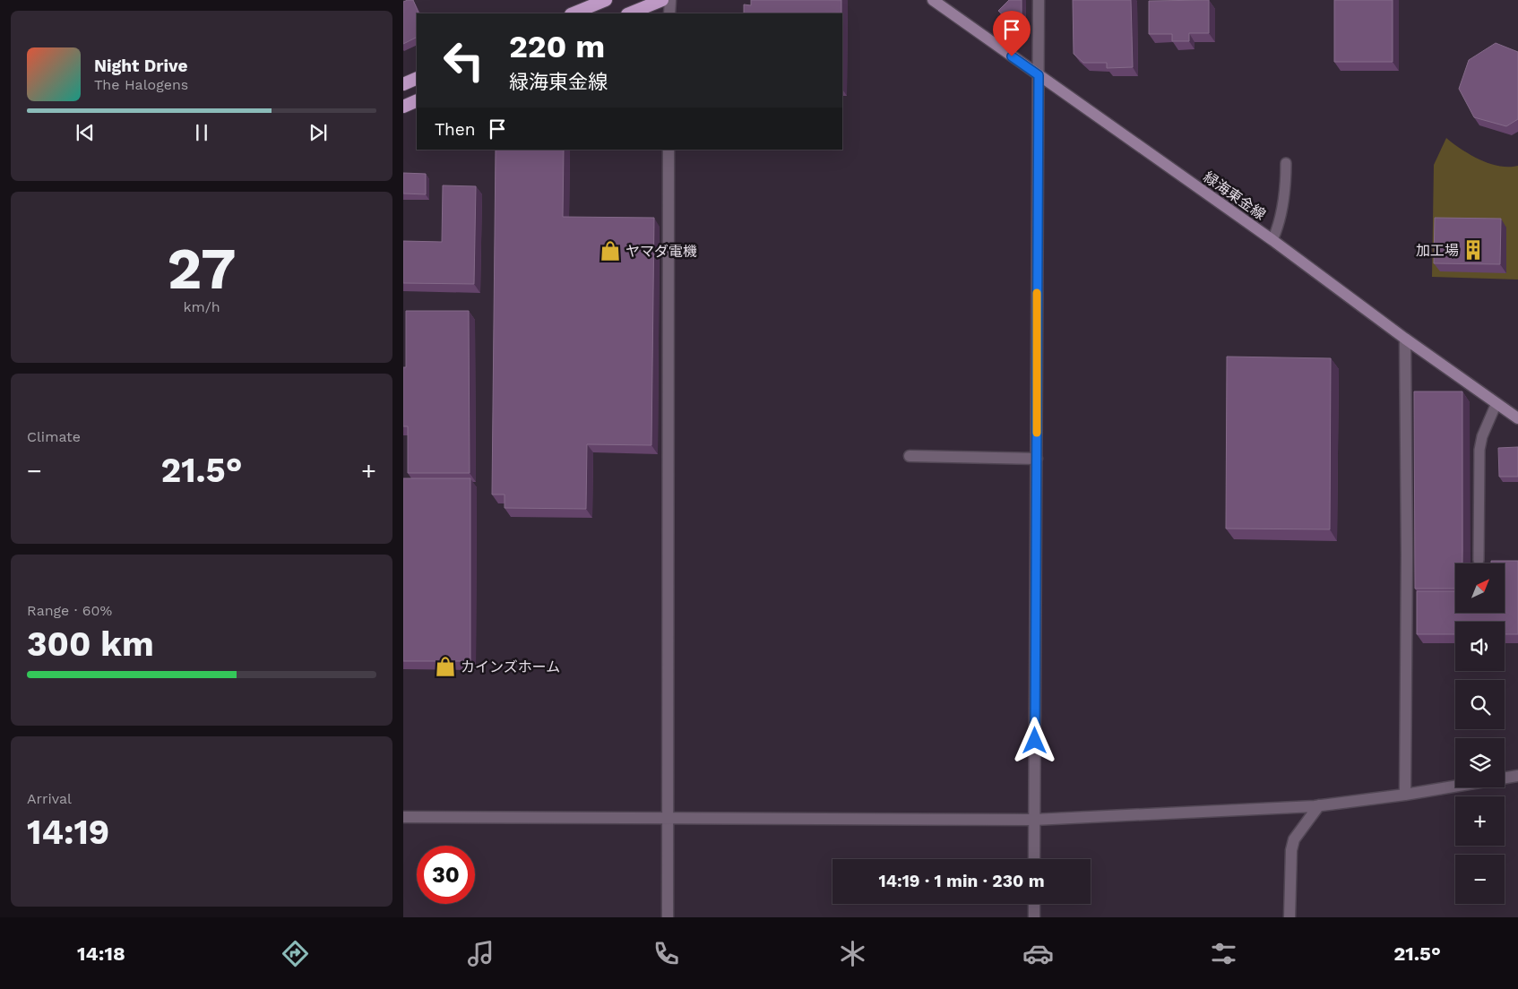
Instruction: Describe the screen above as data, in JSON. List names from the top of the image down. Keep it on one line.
{"streets":{"main road":["緑海東金線"]},"places":{"building":["加工場"],"shop":["ヤマダ電機","カインズホーム"]},"north":"top right","page":{"turn":["220 m","緑海東金線"],"song":["Night Drive","The Halogens"],"then":"Then","tile":[["27","km/h"],"Climate",["Range · 60%","300 km"],["Arrival","14:19"]],"heat":["−","21.5°","+"],"map_buttons":["+","−"],"limit":"30","trip":"14:19 · 1 min · 230 m","tabs":["14:18","21.5°"]}}
